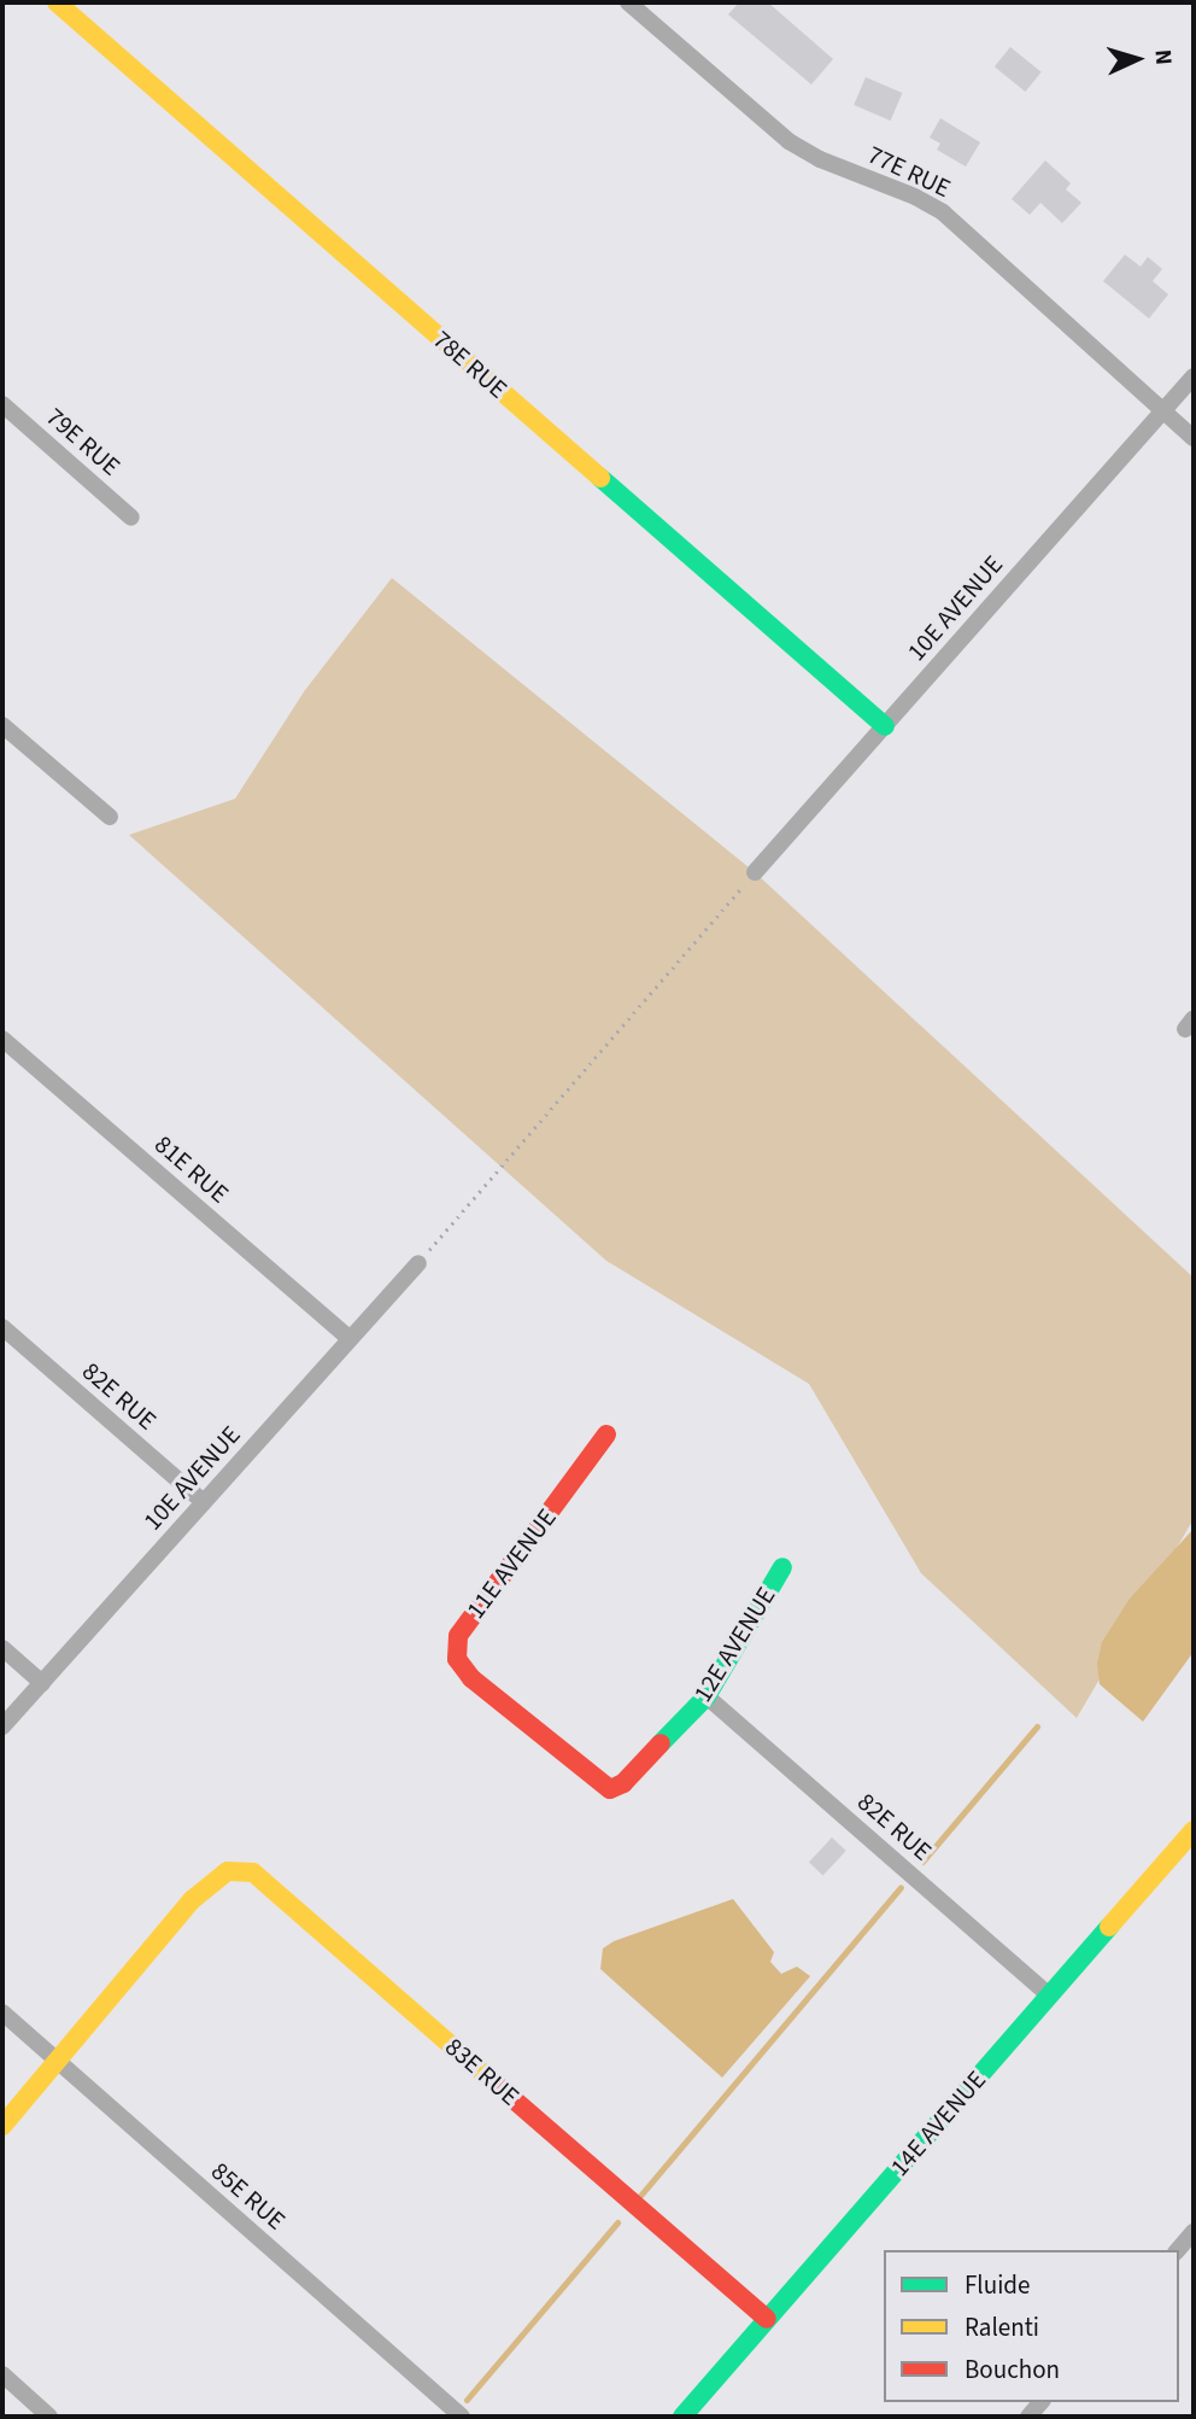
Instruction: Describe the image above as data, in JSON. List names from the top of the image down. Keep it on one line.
{"streets":{"street":["77E RUE","78E RUE","79E RUE","10E AVENUE","81E RUE","82E RUE","11E AVENUE","12E AVENUE","83E RUE","14E AVENUE","85E RUE"]},"crossings":[["77E RUE","10E AVENUE"],["78E RUE","10E AVENUE"],["10E AVENUE","81E RUE"],["10E AVENUE","82E RUE"],["82E RUE","12E AVENUE"],["82E RUE","14E AVENUE"],["11E AVENUE","12E AVENUE"],["83E RUE","14E AVENUE"],["83E RUE","85E RUE"]],"legend":["Fluide","Ralenti","Bouchon"],"north":"right"}
